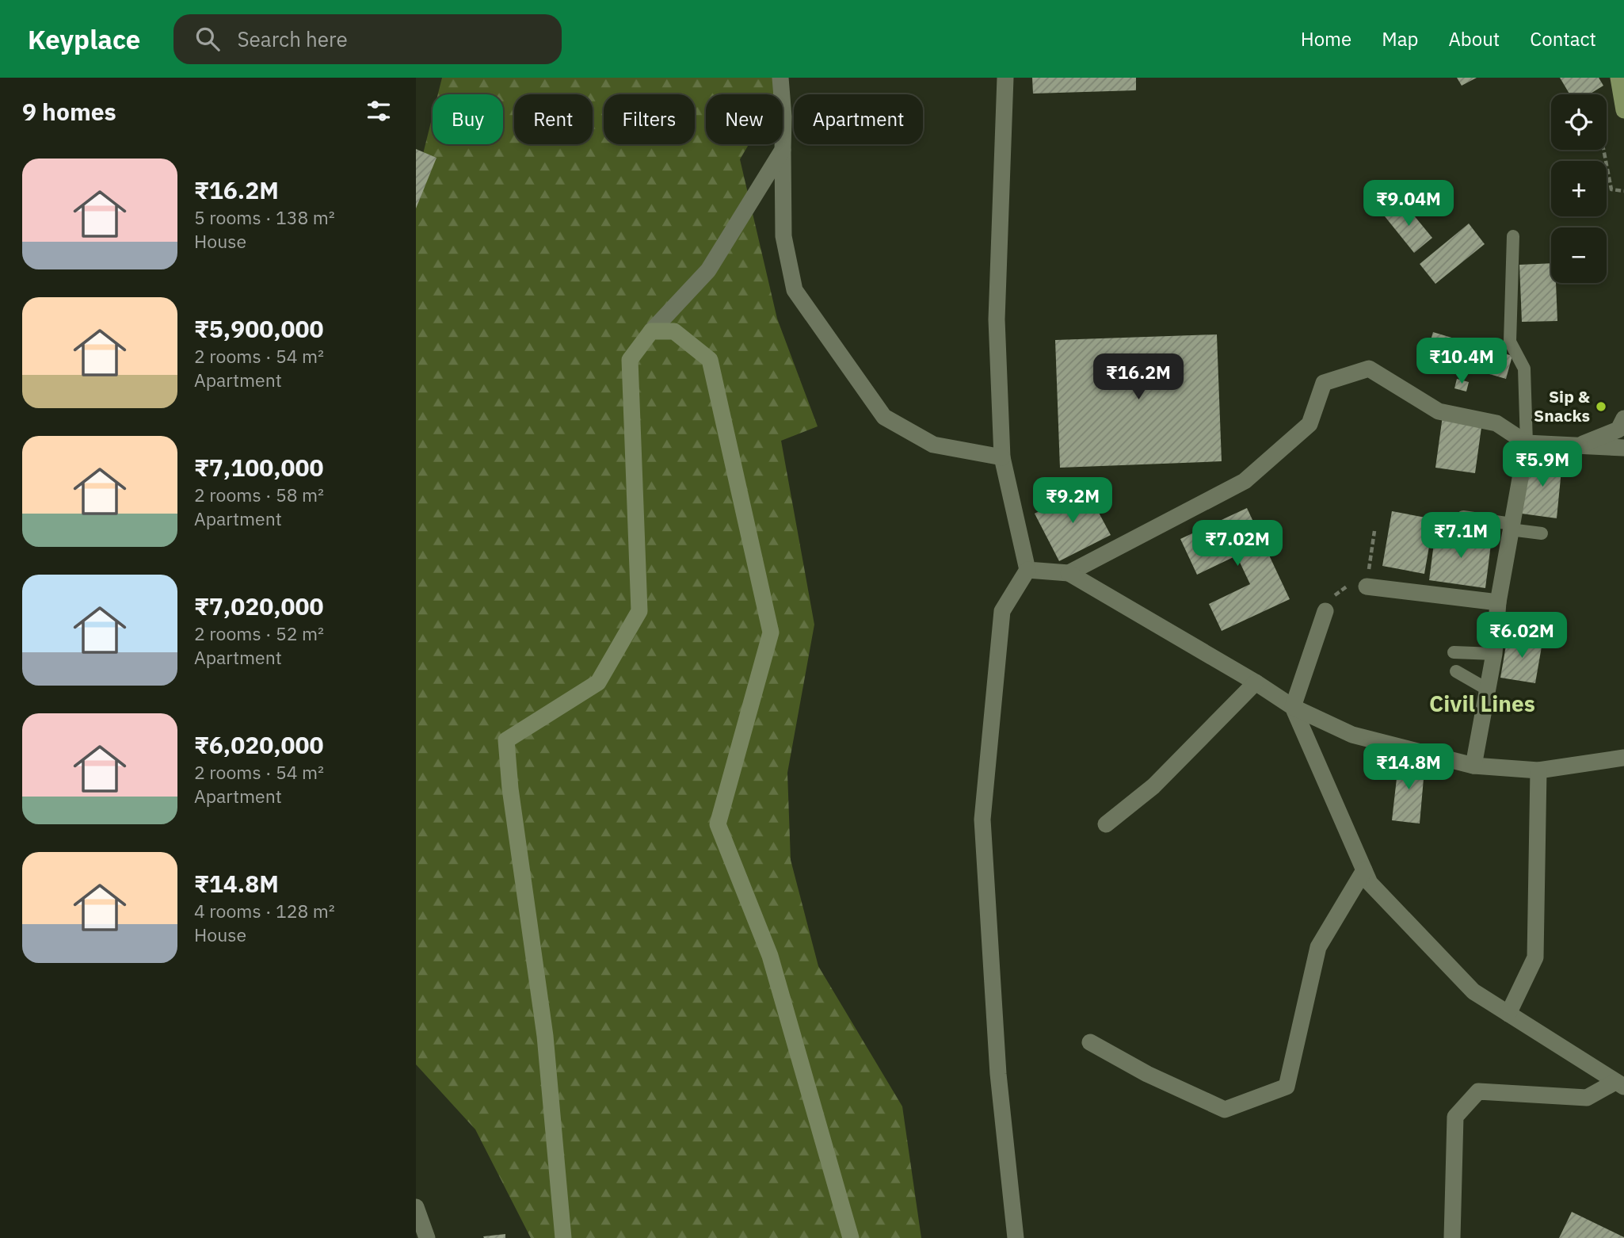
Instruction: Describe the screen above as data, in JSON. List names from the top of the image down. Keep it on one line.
{"districts":["Civil Lines"],"places":["Sip & Snacks"],"page":{"header":"Keyplace","search":"Search here","nav":["Home","Map","About","Contact"],"heading":"9 homes","map_buttons":["+","−"],"chip":["Buy","Rent","Filters","New","Apartment"],"list":[{"name":"₹16.2M","note":"5 rooms · 138 m² · House"},{"name":"₹5,900,000","note":"2 rooms · 54 m² · Apartment"},{"name":"₹7,100,000","note":"2 rooms · 58 m² · Apartment"},{"name":"₹7,020,000","note":"2 rooms · 52 m² · Apartment"},{"name":"₹6,020,000","note":"2 rooms · 54 m² · Apartment"},{"name":"₹14.8M","note":"4 rooms · 128 m² · House"}],"price":["₹9.04M","₹10.4M","₹16.2M","₹5.9M","₹9.2M","₹7.1M","₹7.02M","₹6.02M","₹14.8M"]}}
